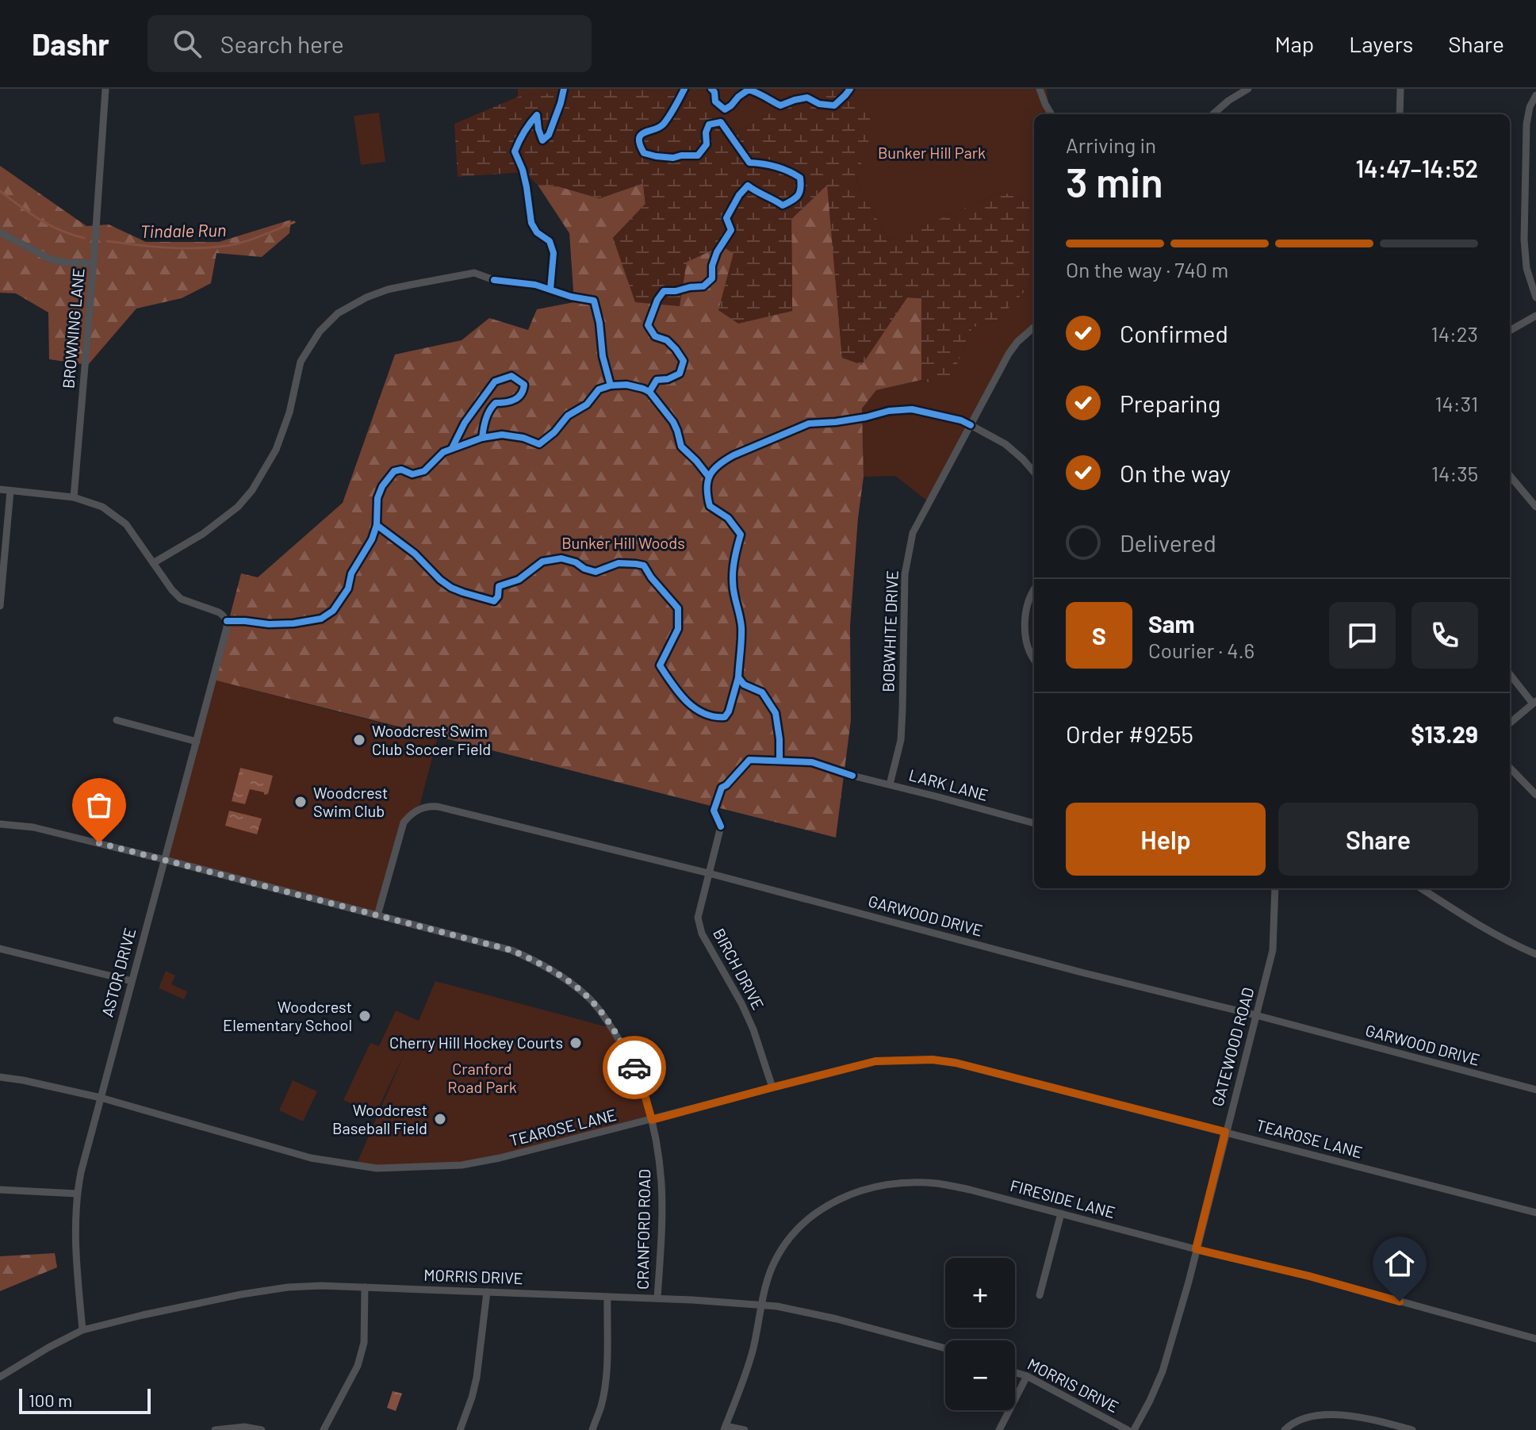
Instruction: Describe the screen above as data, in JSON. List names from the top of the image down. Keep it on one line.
{"streets":{"street":["BROWNING LANE","BOBWHITE DRIVE","LARK LANE","GARWOOD DRIVE","BIRCH DRIVE","ASTOR DRIVE","GATEWOOD ROAD","TEAROSE LANE","FIRESIDE LANE","CRANFORD ROAD","MORRIS DRIVE"]},"crossings":[["BOBWHITE DRIVE","LARK LANE"],["GARWOOD DRIVE","BIRCH DRIVE"],["GARWOOD DRIVE","GATEWOOD ROAD"],["GARWOOD DRIVE","CRANFORD ROAD"],["BIRCH DRIVE","TEAROSE LANE"],["ASTOR DRIVE","TEAROSE LANE"],["ASTOR DRIVE","CRANFORD ROAD"],["ASTOR DRIVE","MORRIS DRIVE"],["GATEWOOD ROAD","TEAROSE LANE"],["GATEWOOD ROAD","FIRESIDE LANE"],["TEAROSE LANE","CRANFORD ROAD"],["FIRESIDE LANE","MORRIS DRIVE"],["CRANFORD ROAD","MORRIS DRIVE"]],"water":["Tindale Run"],"parks":["Bunker Hill Park","Bunker Hill Woods","Cranford Road Park"],"places":["Woodcrest Swim Club Soccer Field","Woodcrest Swim Club","Woodcrest Elementary School","Cherry Hill Hockey Courts","Woodcrest Baseball Field"],"scale_bar":"100 m","page":{"header":"Dashr","search":"Search here","nav":["Map","Layers","Share"],"heading":["3 min","Arriving in","14:47–14:52"],"panel":["Sam","Courier · 4.6","Order #9255","$13.29"],"bar":"On the way · 740 m","list":[["Confirmed","14:23"],["Preparing","14:31"],["On the way","14:35"],"Delivered"],"round":"S","buttons":["Help","Share"],"map_buttons":["+","−"],"scale":"100 m"}}
